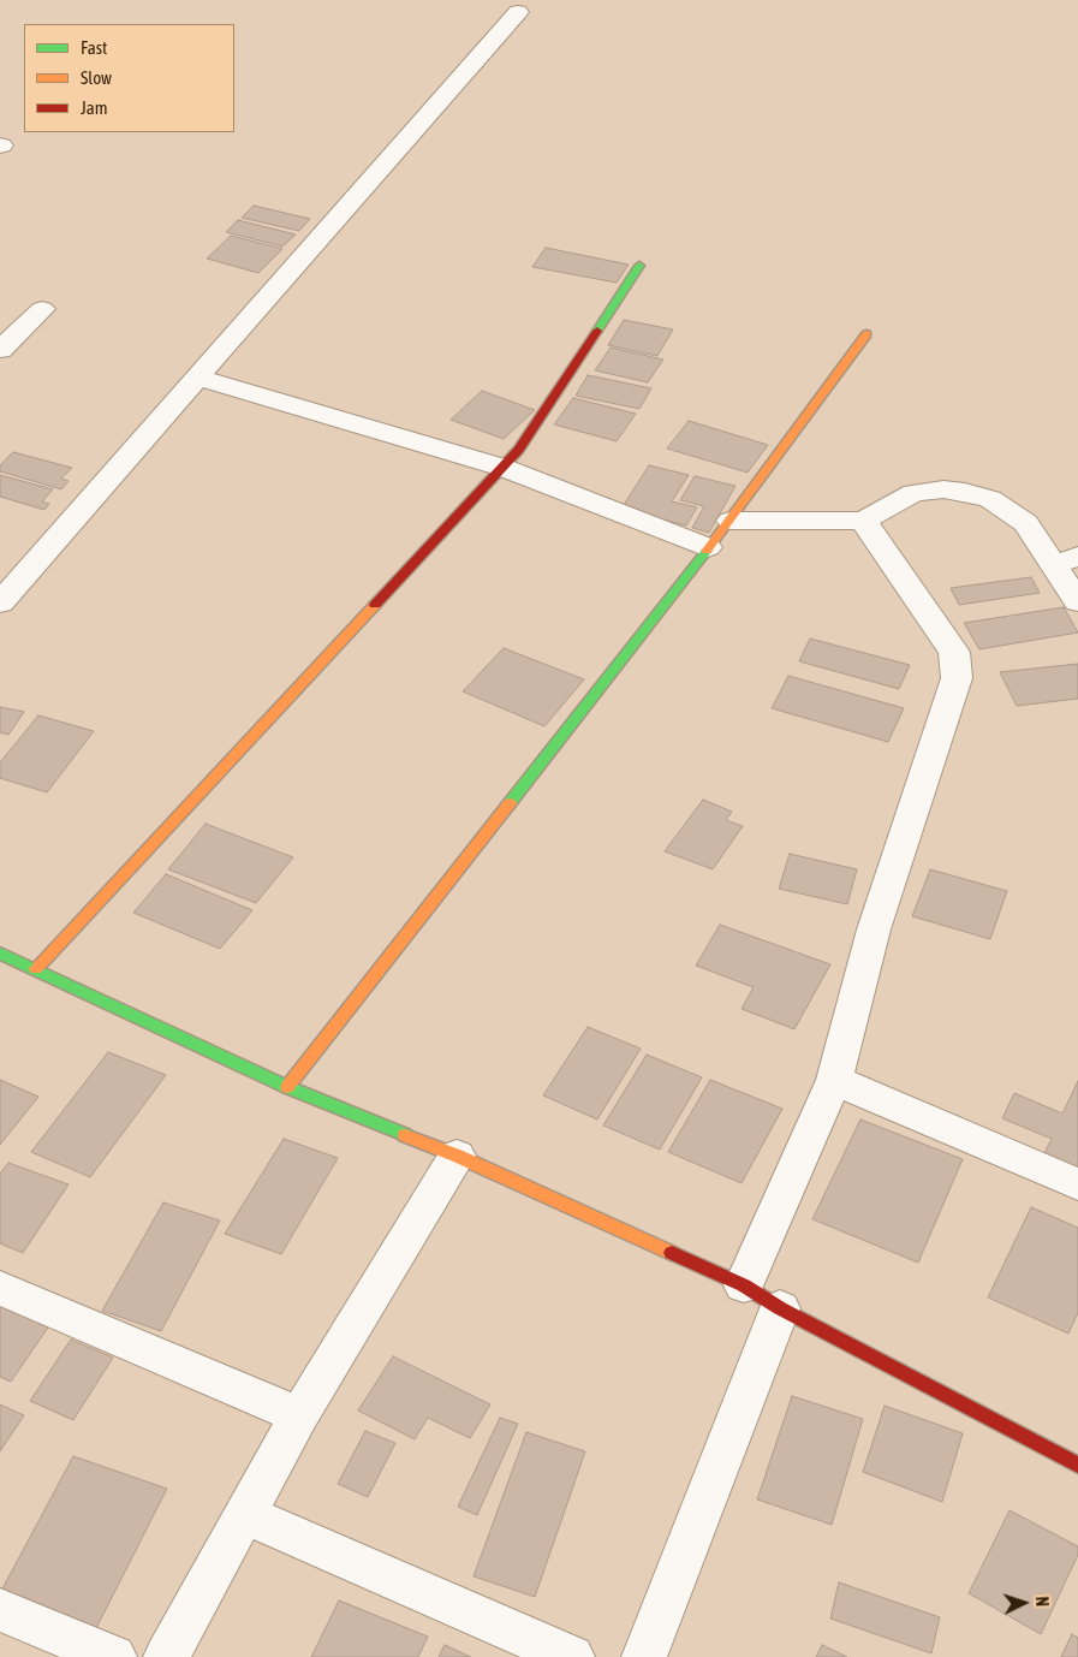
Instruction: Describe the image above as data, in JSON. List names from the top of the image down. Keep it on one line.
{"legend":["Fast","Slow","Jam"],"north":"right"}
